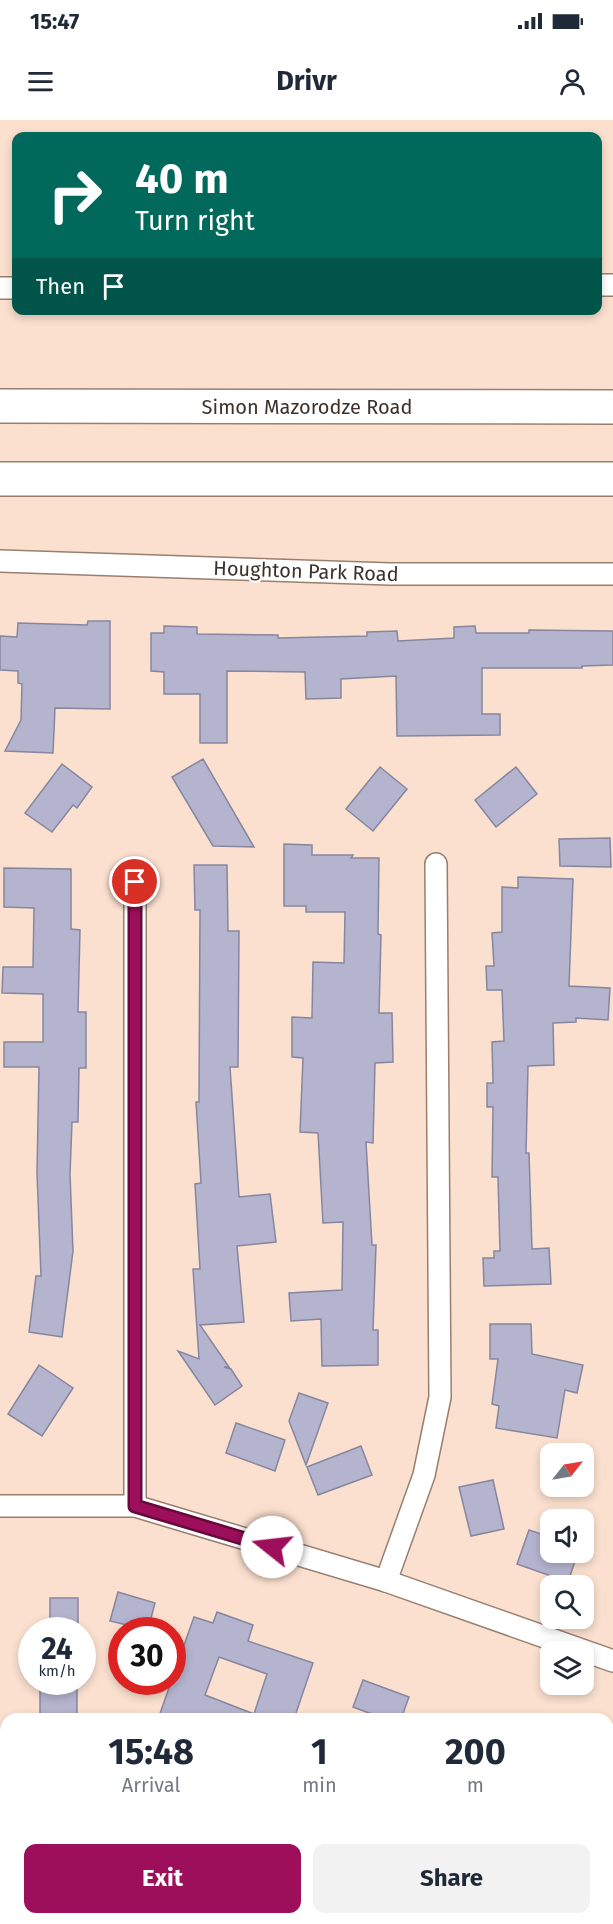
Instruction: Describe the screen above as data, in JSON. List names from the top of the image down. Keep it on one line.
{"streets":{"highway":["Simon Mazorodze Road"],"street":["Houghton Park Road"]},"north":"top right","page":{"status":"15:47","header":"Drivr","turn":["40 m","Turn right"],"then":"Then","speed":"24 km/h","limit":"30","eta":["15:48","Arrival","1","min","200","m"],"buttons":["Exit","Share"]}}
